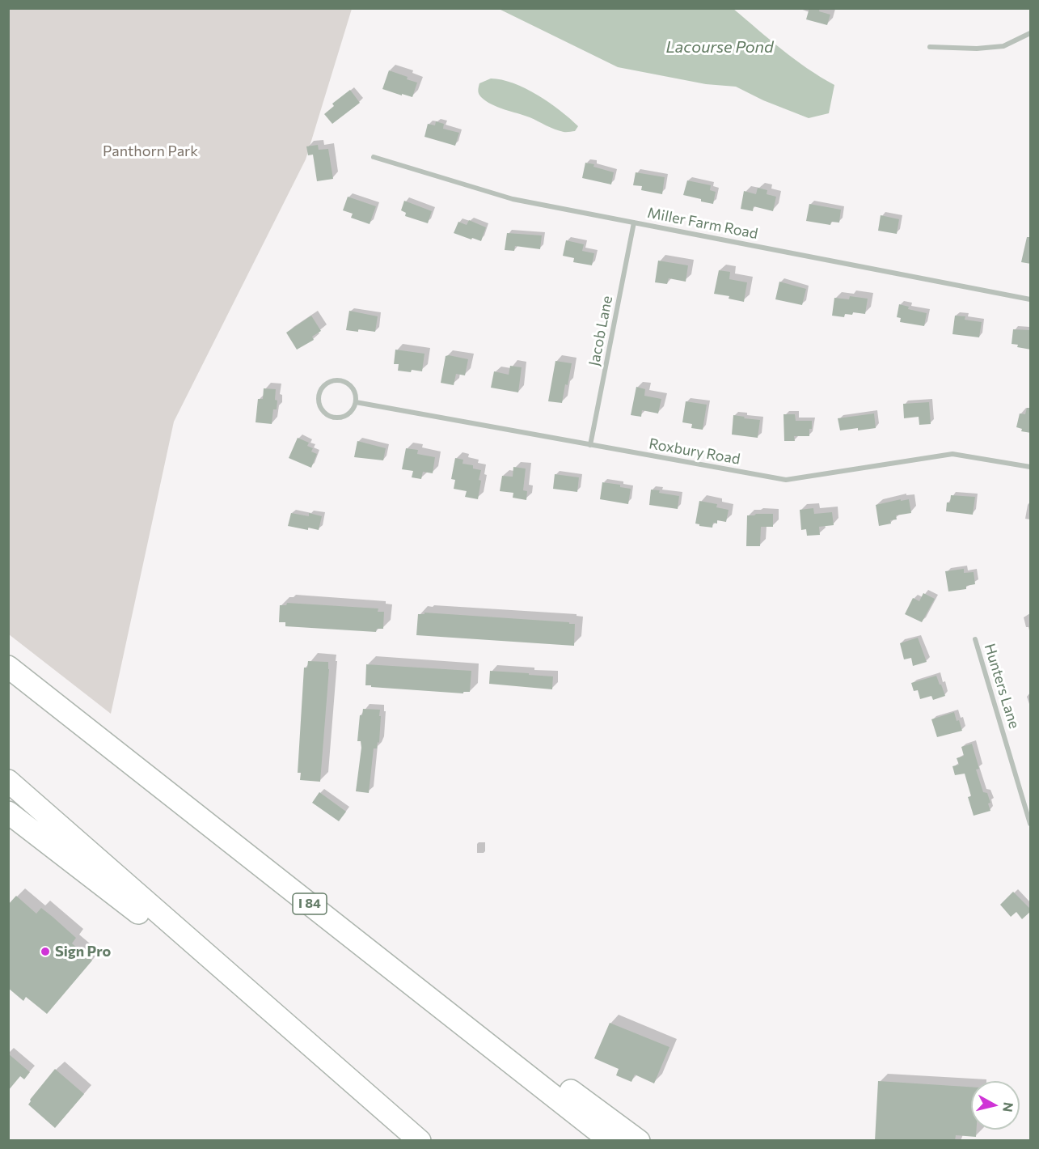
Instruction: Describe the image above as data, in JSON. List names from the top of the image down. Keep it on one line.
{"streets":{"highway":["I 84"],"street":["Miller Farm Road","Jacob Lane","Roxbury Road","Hunters Lane"]},"crossings":[["Miller Farm Road","Jacob Lane"],["Jacob Lane","Roxbury Road"]],"water":["Lacourse Pond"],"parks":["Panthorn Park"],"places":["Sign Pro"],"north":"right"}
